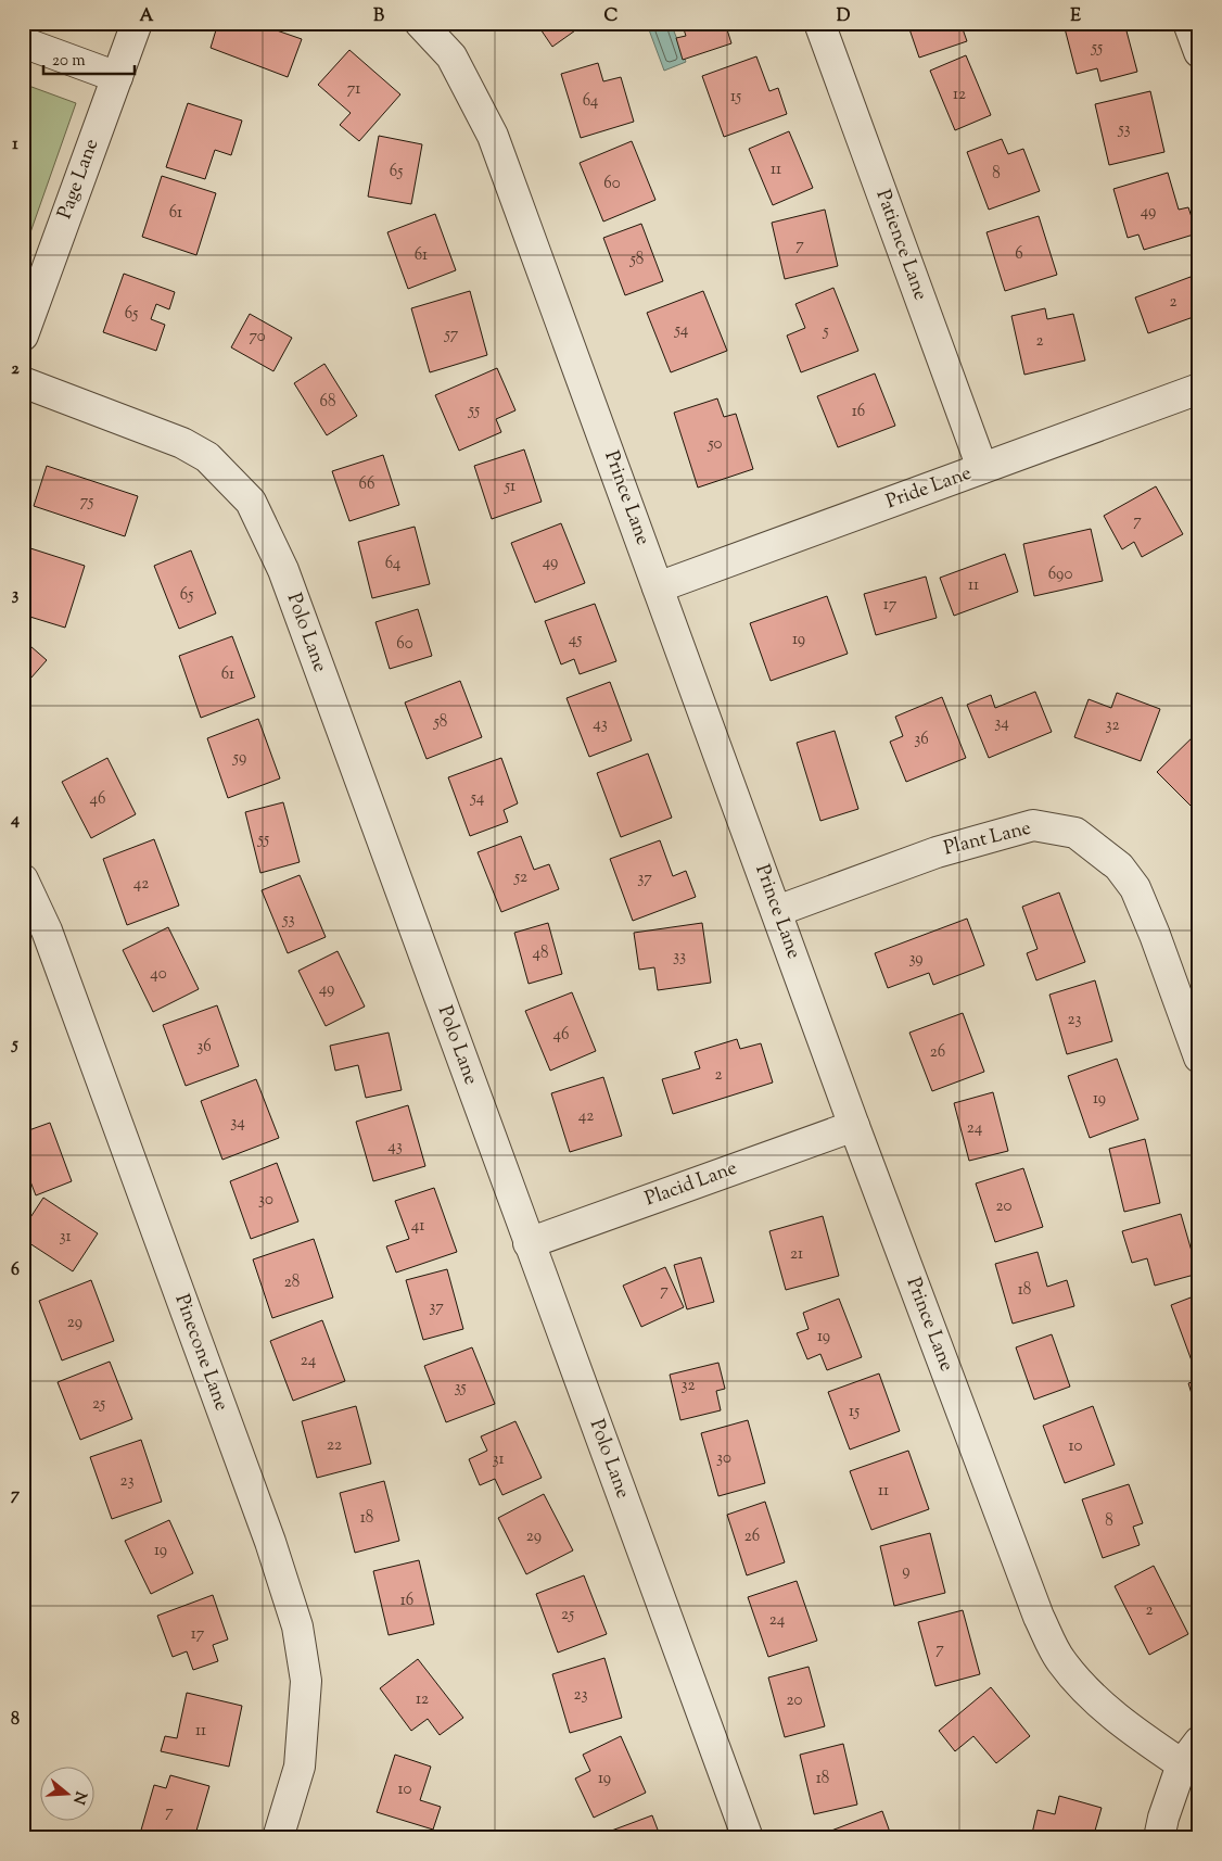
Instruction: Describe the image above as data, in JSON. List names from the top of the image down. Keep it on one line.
{"streets":{"street":["Page Lane","Patience Lane","Pride Lane","Prince Lane","Polo Lane","Plant Lane","Placid Lane","Pinecone Lane"]},"crossings":[["Patience Lane","Pride Lane"],["Pride Lane","Prince Lane"],["Prince Lane","Plant Lane"],["Prince Lane","Placid Lane"],["Polo Lane","Placid Lane"]],"house_numbers":["55","71","12","15","64","53","11","65","8","60","49","61","7","6","61","58","2","65","54","5","57","70","2","68","55","16","50","66","51","75","7","49","64","690","11","65","17","45","19","60","61","58","34","43","32","36","59","54","46","55","52","37","42","53","48","33","39","40","49","23","46","36","26","2","19","42","34","24","43","30","20","41","31","21","28","18","7","37","29","19","24","32","35","25","15","22","10","30","31","23","11","18","8","29","26","19","9","16","2","25","24","17","7","23","12","20","11","19","18","10","7"],"scale_bar":"20 m","north":"right","grid":{"columns":["A","B","C","D","E"],"rows":["1","2","3","4","5","6","7","8"]}}
